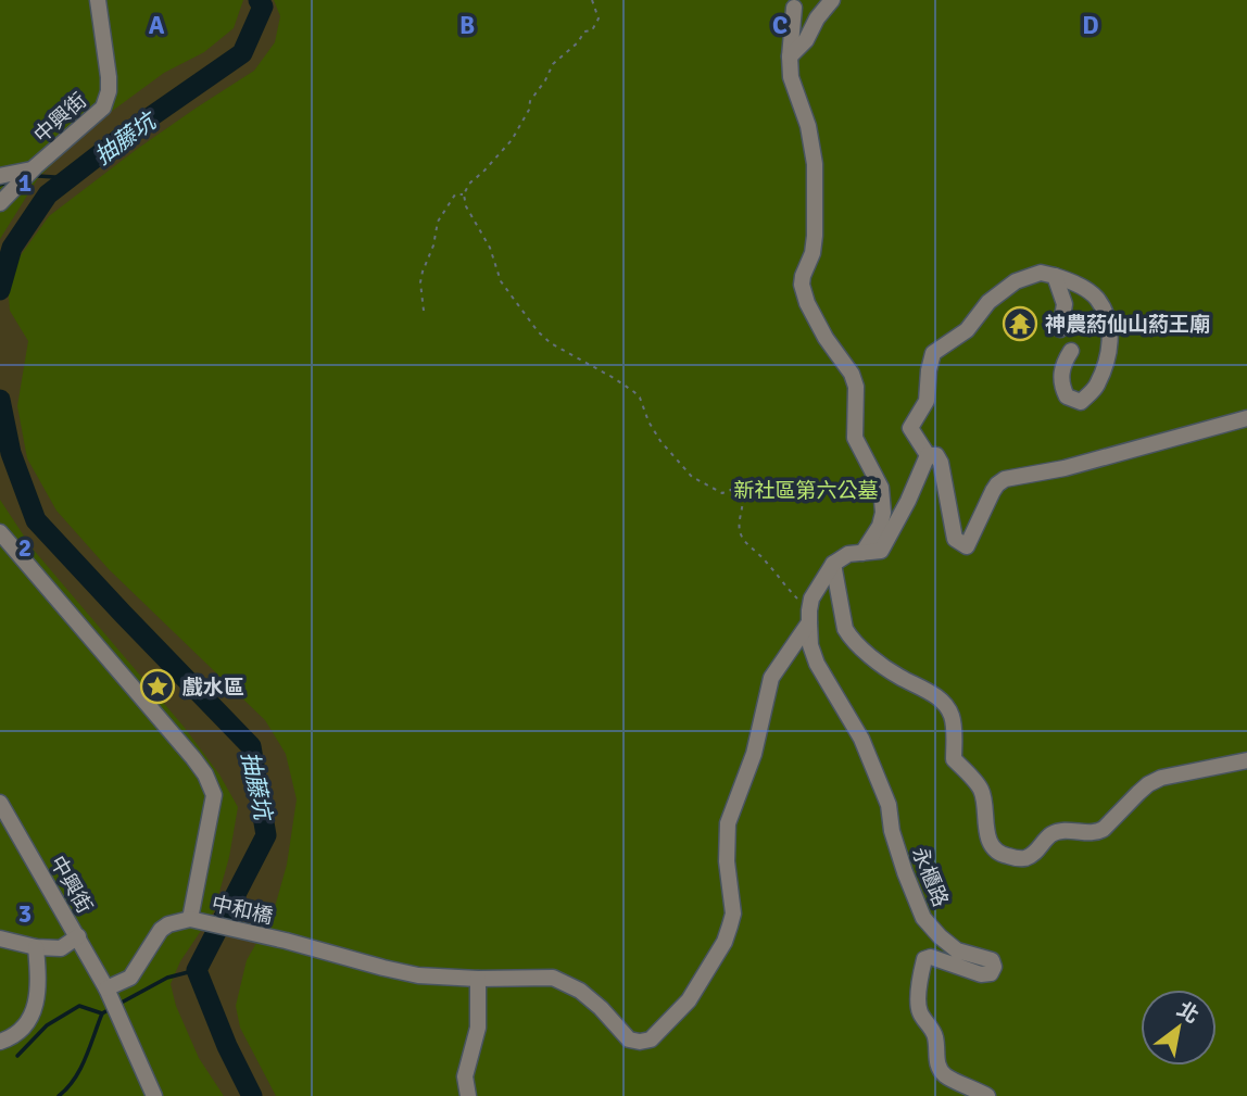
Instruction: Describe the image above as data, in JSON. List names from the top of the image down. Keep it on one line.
{"streets":{"street":["中興街","永櫃路","中和橋"]},"crossings":[["永櫃路","中和橋"]],"water":["抽藤坑"],"parks":["新社區第六公墓"],"places":{"temple":["神農葯仙山葯王廟"],"place":["戲水區"]},"north":"top right","grid":{"columns":["A","B","C","D"],"rows":["1","2","3"]}}
